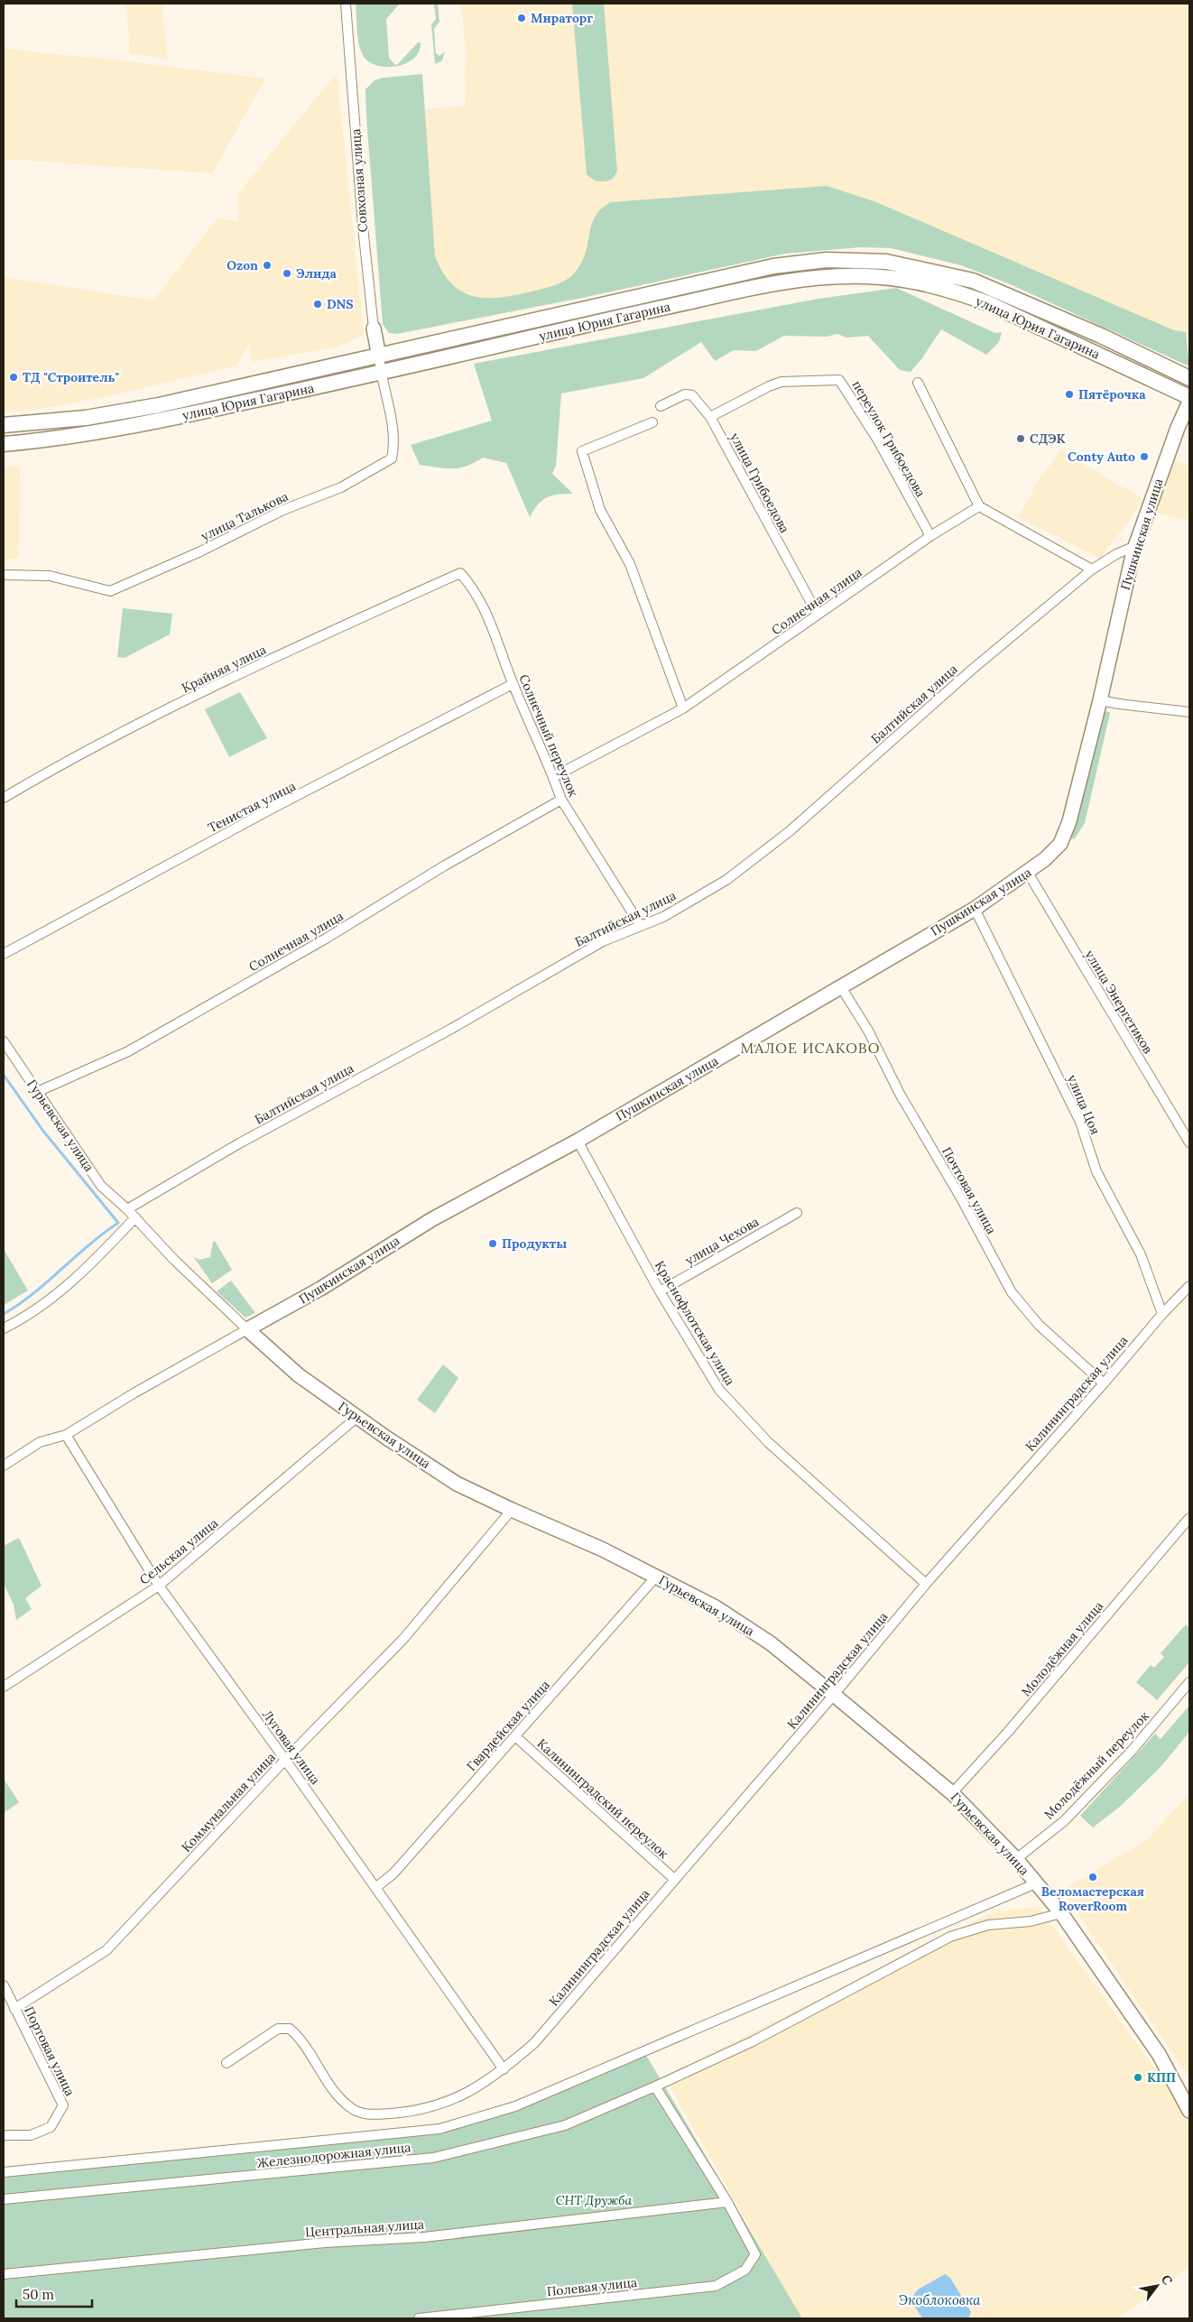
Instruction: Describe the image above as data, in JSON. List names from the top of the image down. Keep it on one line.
{"streets":{"main road":["улица Юрия Гагарина"],"street":["Совхозная улица","переулок Грибоедова","улица Грибоедова","улица Талькова","Пушкинская улица","Солнечная улица","Крайняя улица","Балтийская улица","Солнечный переулок","Тенистая улица","улица Энергетиков","улица Цоя","Гурьевская улица","Почтовая улица","улица Чехова","Краснофлотская улица","Калининградская улица","Сельская улица","Молодёжная улица","Гвардейская улица","Луговая улица","Молодёжный переулок","Калининградский переулок","Коммунальная улица","Портовая улица","Железнодорожная улица","Центральная улица","Полевая улица"]},"crossings":[["Совхозная улица","улица Юрия Гагарина"],["Совхозная улица","улица Талькова"],["улица Юрия Гагарина","улица Талькова"],["переулок Грибоедова","улица Грибоедова"],["переулок Грибоедова","Солнечная улица"],["улица Грибоедова","Солнечная улица"],["Пушкинская улица","Балтийская улица"],["Пушкинская улица","улица Энергетиков"],["Пушкинская улица","улица Цоя"],["Пушкинская улица","Гурьевская улица"],["Пушкинская улица","Почтовая улица"],["Пушкинская улица","Краснофлотская улица"],["Пушкинская улица","Луговая улица"],["Солнечная улица","Солнечный переулок"],["Солнечная улица","Гурьевская улица"],["Крайняя улица","Солнечный переулок"],["Балтийская улица","Солнечный переулок"],["Балтийская улица","Гурьевская улица"],["Солнечный переулок","Тенистая улица"],["улица Цоя","Калининградская улица"],["Гурьевская улица","Калининградская улица"],["Гурьевская улица","Сельская улица"],["Гурьевская улица","Молодёжная улица"],["Гурьевская улица","Гвардейская улица"],["Гурьевская улица","Молодёжный переулок"],["Гурьевская улица","Коммунальная улица"],["Гурьевская улица","Железнодорожная улица"],["Почтовая улица","Калининградская улица"],["улица Чехова","Краснофлотская улица"],["Краснофлотская улица","Калининградская улица"],["Калининградская улица","Луговая улица"],["Калининградская улица","Калининградский переулок"],["Сельская улица","Луговая улица"],["Гвардейская улица","Луговая улица"],["Гвардейская улица","Калининградский переулок"],["Луговая улица","Коммунальная улица"],["Коммунальная улица","Портовая улица"],["Центральная улица","Полевая улица"]],"districts":["МАЛОЕ ИСАКОВО"],"water":["Экоблоковка"],"parks":["СНТ Дружба"],"places":["Мираторг","Ozon","Элида","DNS","ТД \"Строитель\"","Пятёрочка","СДЭК","Conty Auto","Продукты","Веломастерская RoverRoom","КПП"],"scale_bar":"50 m","north":"top right"}
